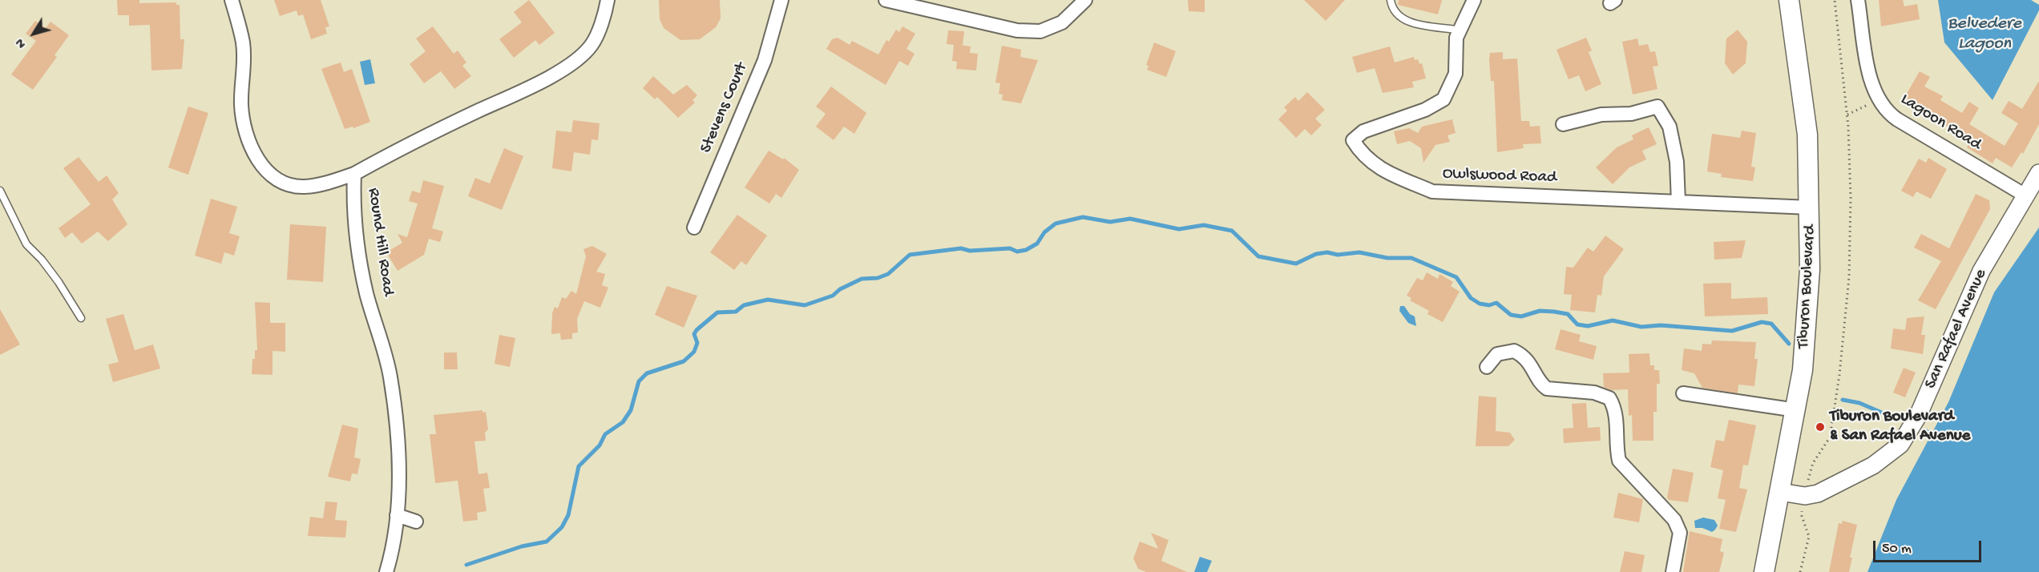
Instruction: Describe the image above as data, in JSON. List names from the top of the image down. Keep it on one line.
{"streets":{"main road":["Tiburon Boulevard"],"street":["Stevens Court","Lagoon Road","Owlswood Road","Round Hill Road","San Rafael Avenue"]},"crossings":[["Lagoon Road","San Rafael Avenue"],["Owlswood Road","Tiburon Boulevard"],["Tiburon Boulevard","San Rafael Avenue"]],"water":["Belvedere Lagoon"],"places":["Tiburon Boulevard & San Rafael Avenue"],"scale_bar":"50 m","north":"bottom left"}
